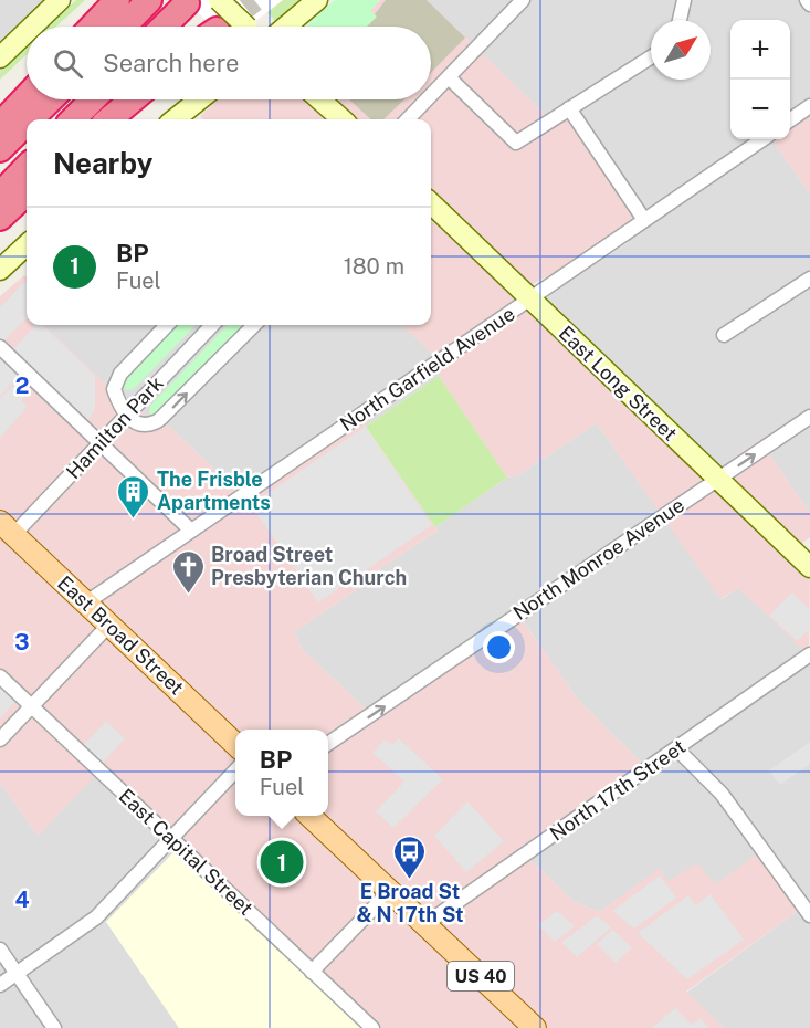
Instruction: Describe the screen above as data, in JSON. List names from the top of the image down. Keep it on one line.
{"streets":{"main road":["East Broad Street","US 40"],"street":["North Garfield Avenue","East Long Street","Hamilton Park","North Monroe Avenue","North 17th Street","East Capital Street"]},"crossings":[["North Garfield Avenue","East Long Street"],["North Garfield Avenue","East Broad Street"],["East Long Street","North Monroe Avenue"],["Hamilton Park","East Broad Street"],["North 17th Street","US 40"]],"one_way":["North Monroe Avenue"],"places":{"building":["The Frisble Apartments"],"church":["Broad Street Presbyterian Church"],"bus stop":["E Broad St & N 17th St"]},"north":"top right","page":{"map_buttons":["+","−"],"search":"Search here","heading":"Nearby","list":[{"mark":"1","name":"BP","note":"Fuel","value":"180 m"}],"popup":["BP","Fuel"],"pins":"1"},"grid":{"rows":["2","3","4"]}}
